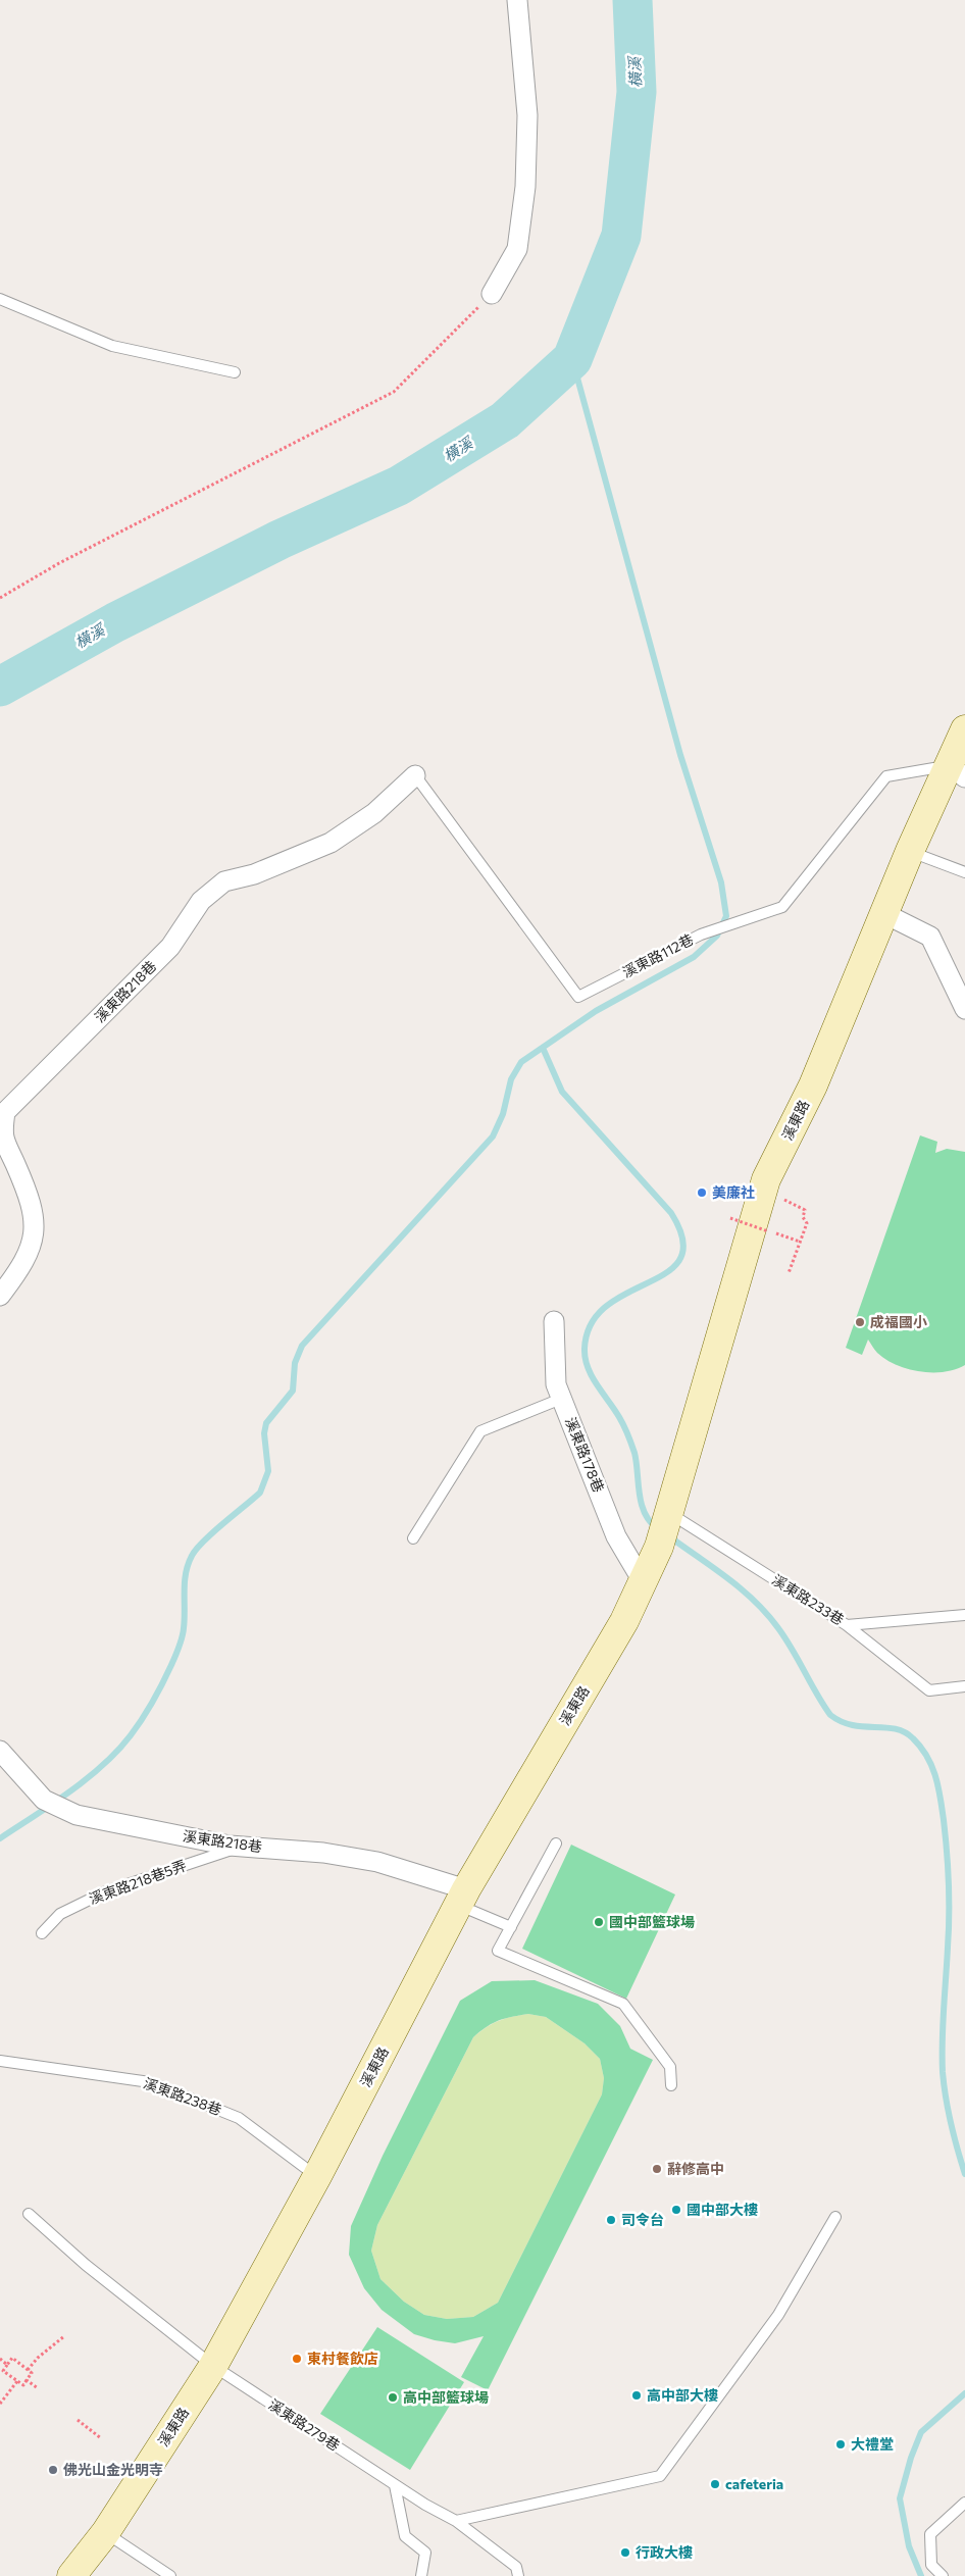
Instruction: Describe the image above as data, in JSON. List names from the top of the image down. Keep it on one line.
{"streets":{"main road":["溪東路"],"street":["溪東路218巷","溪東路178巷"],"lane":["溪東路112巷","溪東路233巷","溪東路218巷5弄","溪東路238巷","溪東路279巷"]},"crossings":[["溪東路112巷","溪東路218巷"],["溪東路112巷","溪東路"],["溪東路218巷","溪東路"],["溪東路218巷","溪東路218巷5弄"],["溪東路","溪東路178巷"],["溪東路","溪東路233巷"],["溪東路","溪東路238巷"],["溪東路","溪東路279巷"]],"water":["橫溪"],"places":["美廉社","成福國小","國中部籃球場","辭修高中","國中部大樓","司令台","東村餐飲店","高中部大樓","高中部籃球場","大禮堂","佛光山金光明寺","cafeteria","行政大樓"]}
